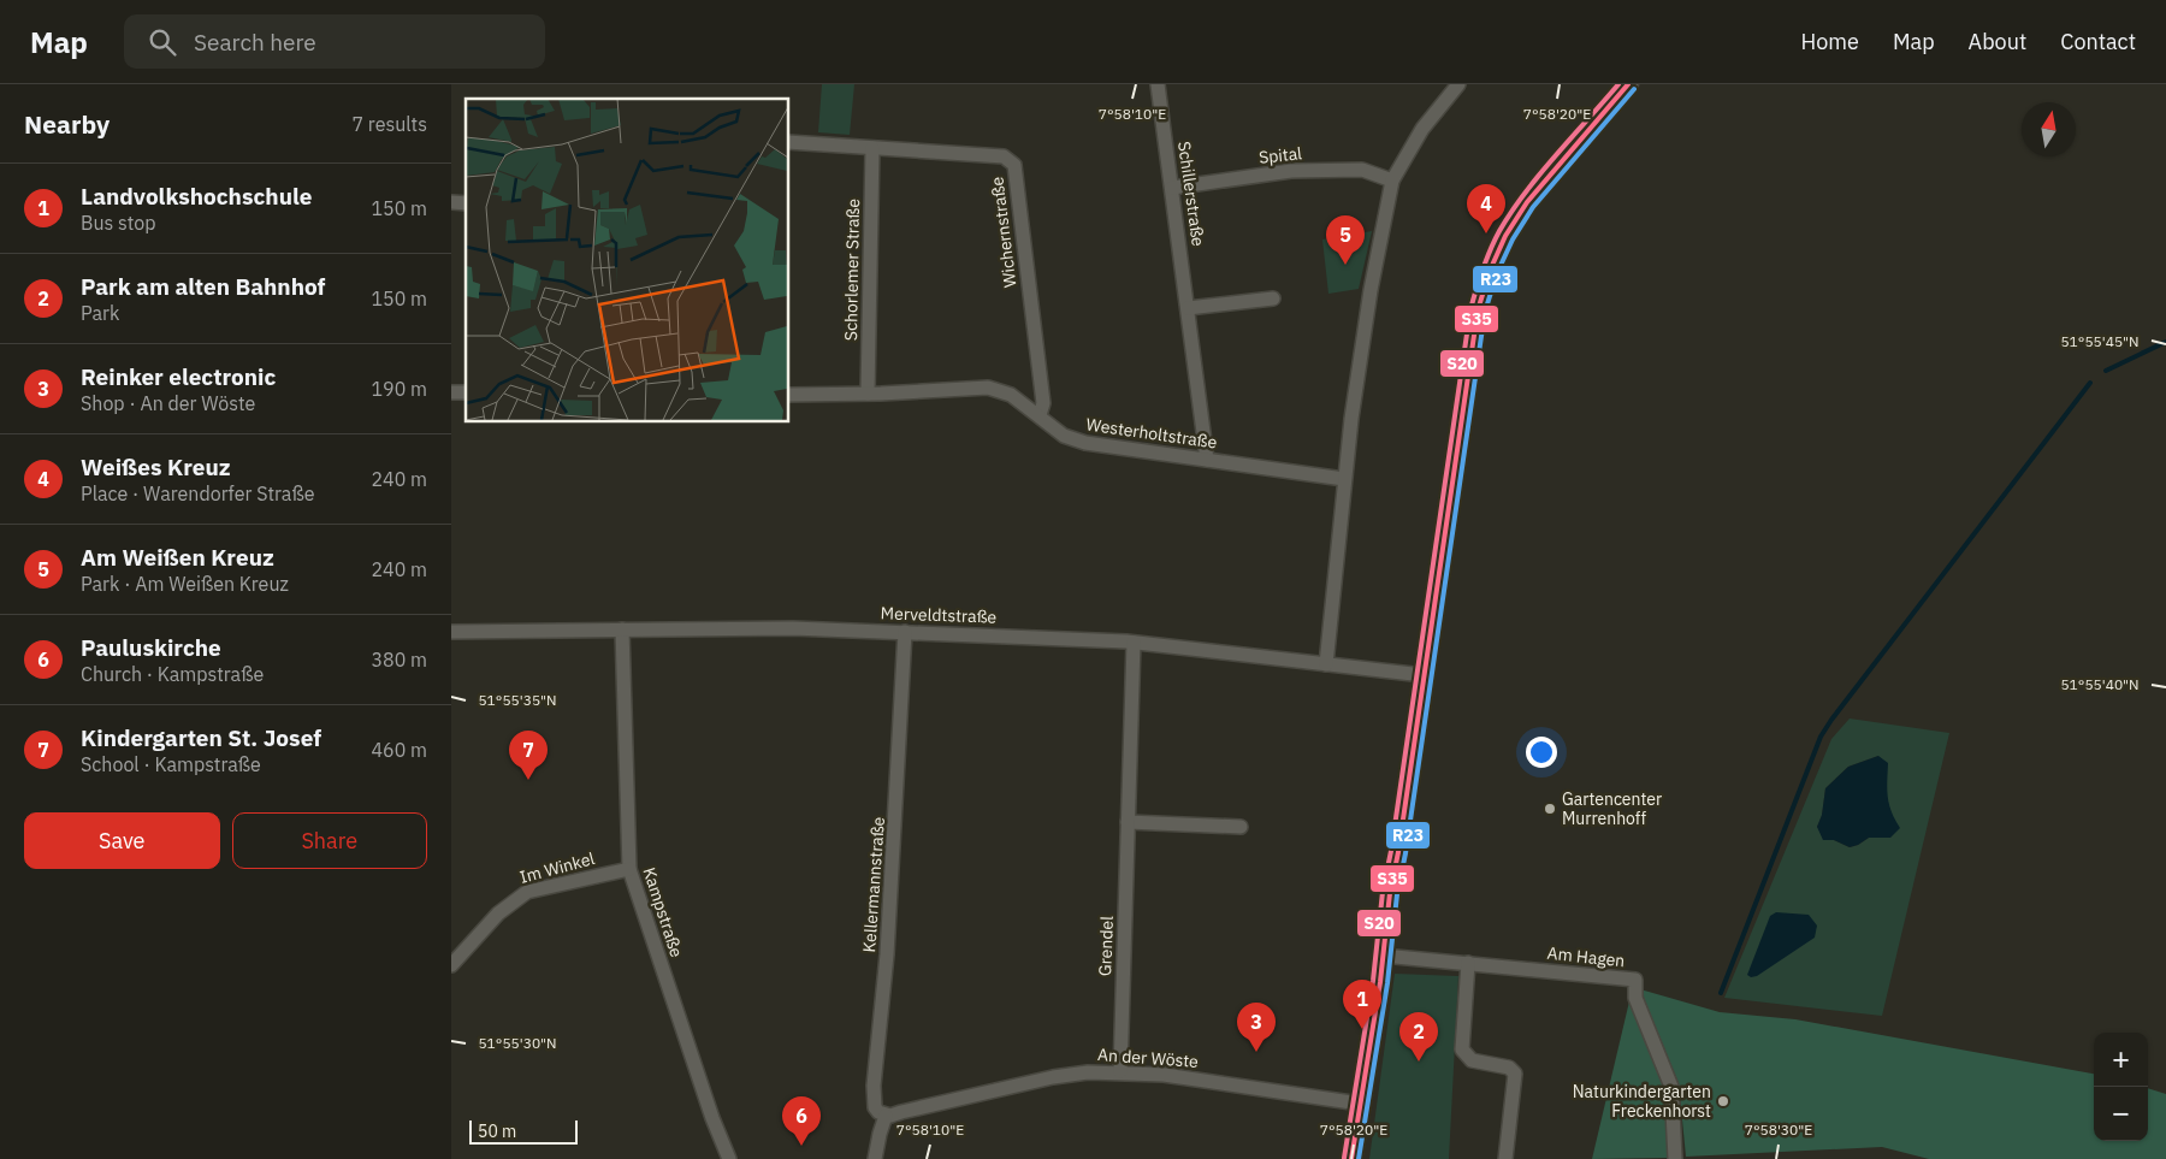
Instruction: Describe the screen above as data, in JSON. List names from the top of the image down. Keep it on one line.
{"streets":{"street":["Spital","Schillerstraße","Wichernstraße","Schorlemer Straße","Westerholtstraße","Merveldtstraße","Im Winkel","Kellermannstraße","Kampstraße","Grendel","Am Hagen","An der Wöste"]},"crossings":[["Spital","Schillerstraße"],["Schillerstraße","Westerholtstraße"],["Wichernstraße","Schorlemer Straße"],["Wichernstraße","Westerholtstraße"],["Schorlemer Straße","Westerholtstraße"],["Merveldtstraße","Kellermannstraße"],["Merveldtstraße","Kampstraße"],["Merveldtstraße","Grendel"],["Im Winkel","Kampstraße"],["Kellermannstraße","An der Wöste"],["Grendel","An der Wöste"]],"places":["Gartencenter Murrenhoff","Naturkindergarten Freckenhorst"],"lines":["transit line S35","transit line S20","transit line R23"],"scale_bar":"50 m","north":"top","page":{"header":"Map","search":"Search here","nav":["Home","Map","About","Contact"],"heading":["Nearby","7 results"],"list":[{"mark":"1","name":"Landvolkshochschule","note":"Bus stop","value":"150 m"},{"mark":"2","name":"Park am alten Bahnhof","note":"Park","value":"150 m"},{"mark":"3","name":"Reinker electronic","note":"Shop · An der Wöste","value":"190 m"},{"mark":"4","name":"Weißes Kreuz","note":"Place · Warendorfer Straße","value":"240 m"},{"mark":"5","name":"Am Weißen Kreuz","note":"Park · Am Weißen Kreuz","value":"240 m"},{"mark":"6","name":"Pauluskirche","note":"Church · Kampstraße","value":"380 m"},{"mark":"7","name":"Kindergarten St. Josef","note":"School · Kampstraße","value":"460 m"}],"pins":["4","5","7","1","3","2","6"],"buttons":["Save","Share"],"map_buttons":["+","−"],"scale":"50 m"},"coordinates":["7°58'10\"E","7°58'20\"E","51°55'45\"N","51°55'40\"N","51°55'35\"N","51°55'30\"N","7°58'30\"E"]}
